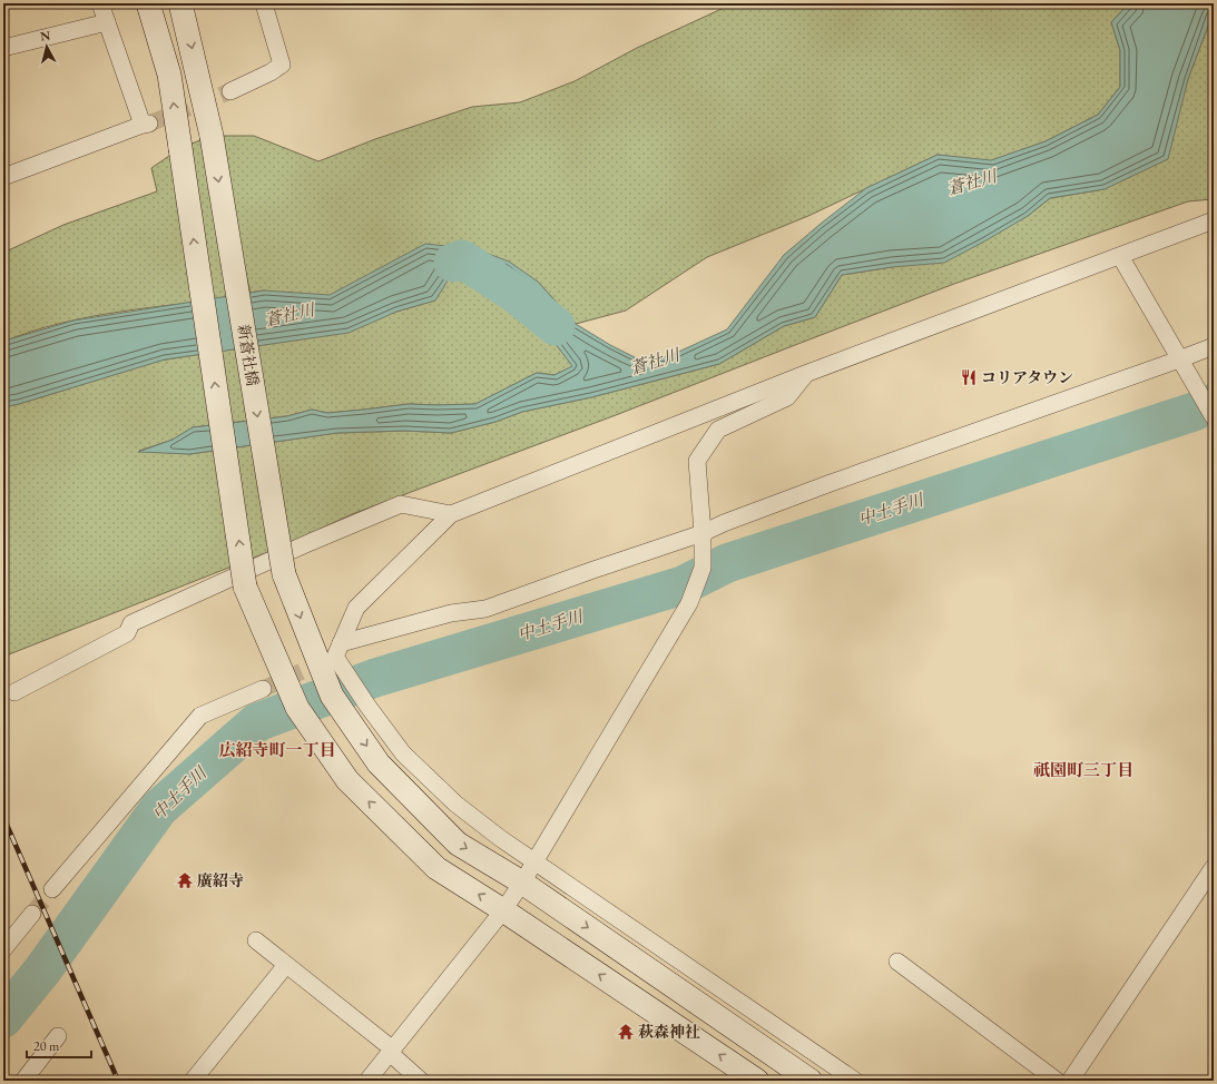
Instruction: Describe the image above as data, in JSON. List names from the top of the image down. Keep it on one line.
{"streets":{"street":["新蒼社橋"]},"districts":["広紹寺町一丁目","祇園町三丁目"],"water":["蒼社川","中土手川"],"places":{"restaurant":["コリアタウン"],"temple":["廣紹寺","萩森神社"]},"scale_bar":"20 m","north":"top"}
